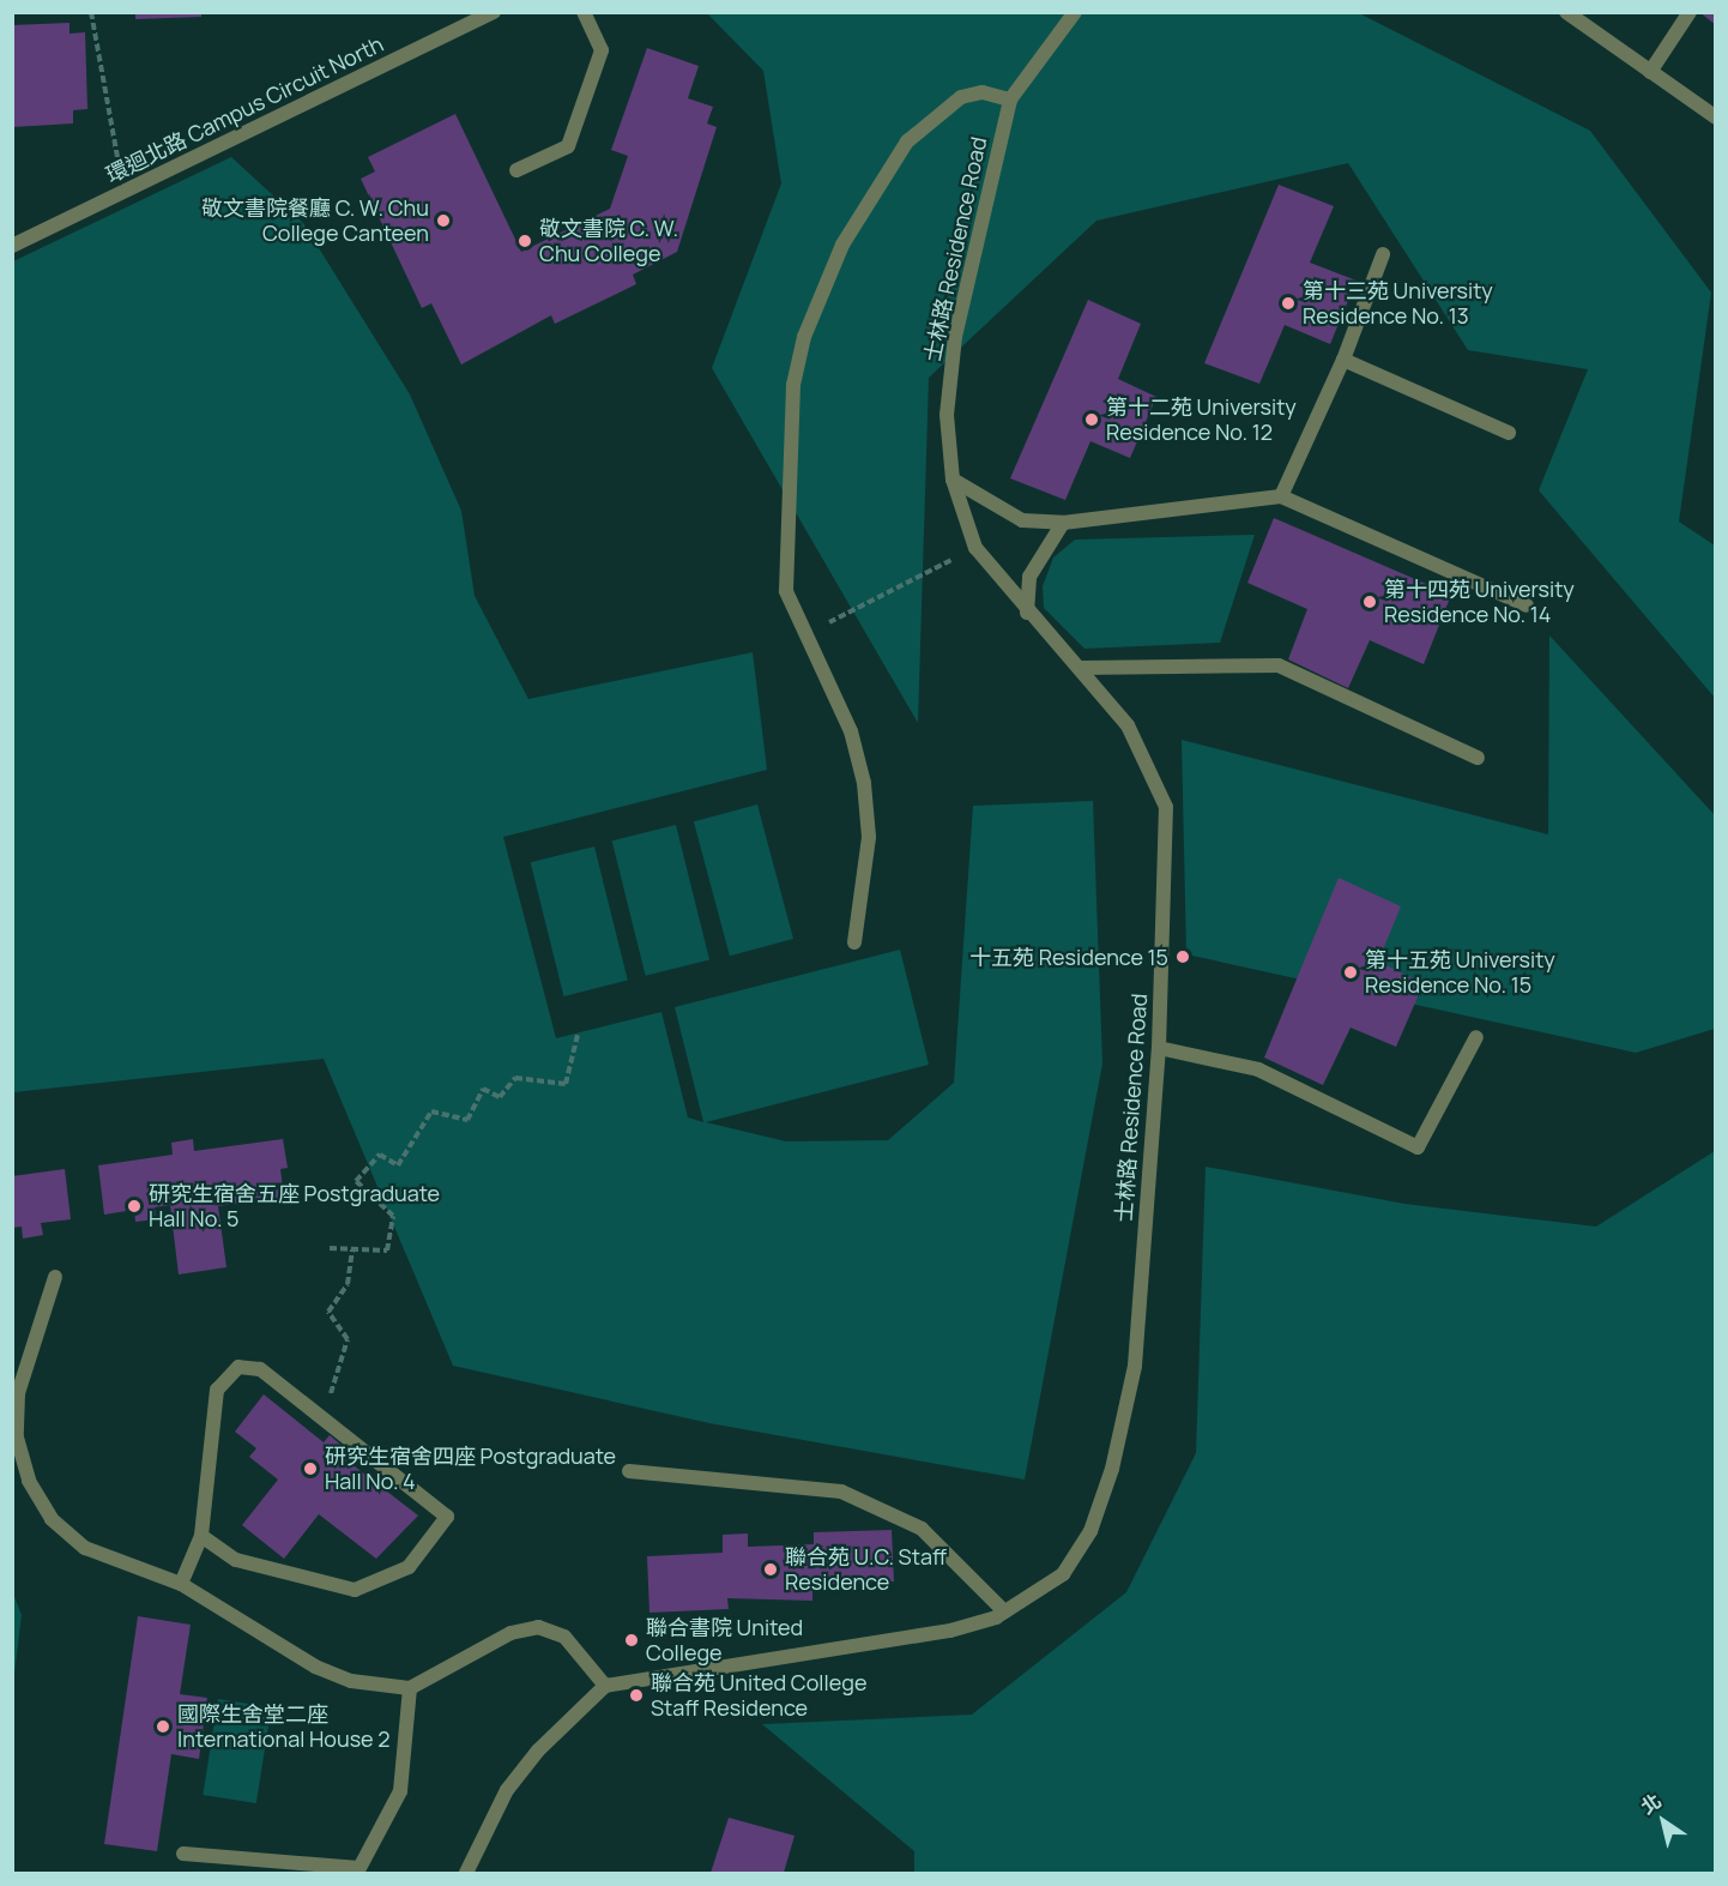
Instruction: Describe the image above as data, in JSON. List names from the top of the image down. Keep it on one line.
{"streets":{"street":["環迴北路 Campus Circuit North","士林路 Residence Road"]},"places":["敬文書院餐廳 C. W. Chu College Canteen","敬文書院 C. W. Chu College","第十三苑 University Residence No. 13","第十二苑 University Residence No. 12","第十四苑 University Residence No. 14","十五苑 Residence 15","第十五苑 University Residence No. 15","研究生宿舍五座 Postgraduate Hall No. 5","研究生宿舍四座 Postgraduate Hall No. 4","聯合苑 U.C. Staff Residence","聯合書院 United College","聯合苑 United College Staff Residence","國際生舍堂二座 International House 2"],"north":"top left"}
